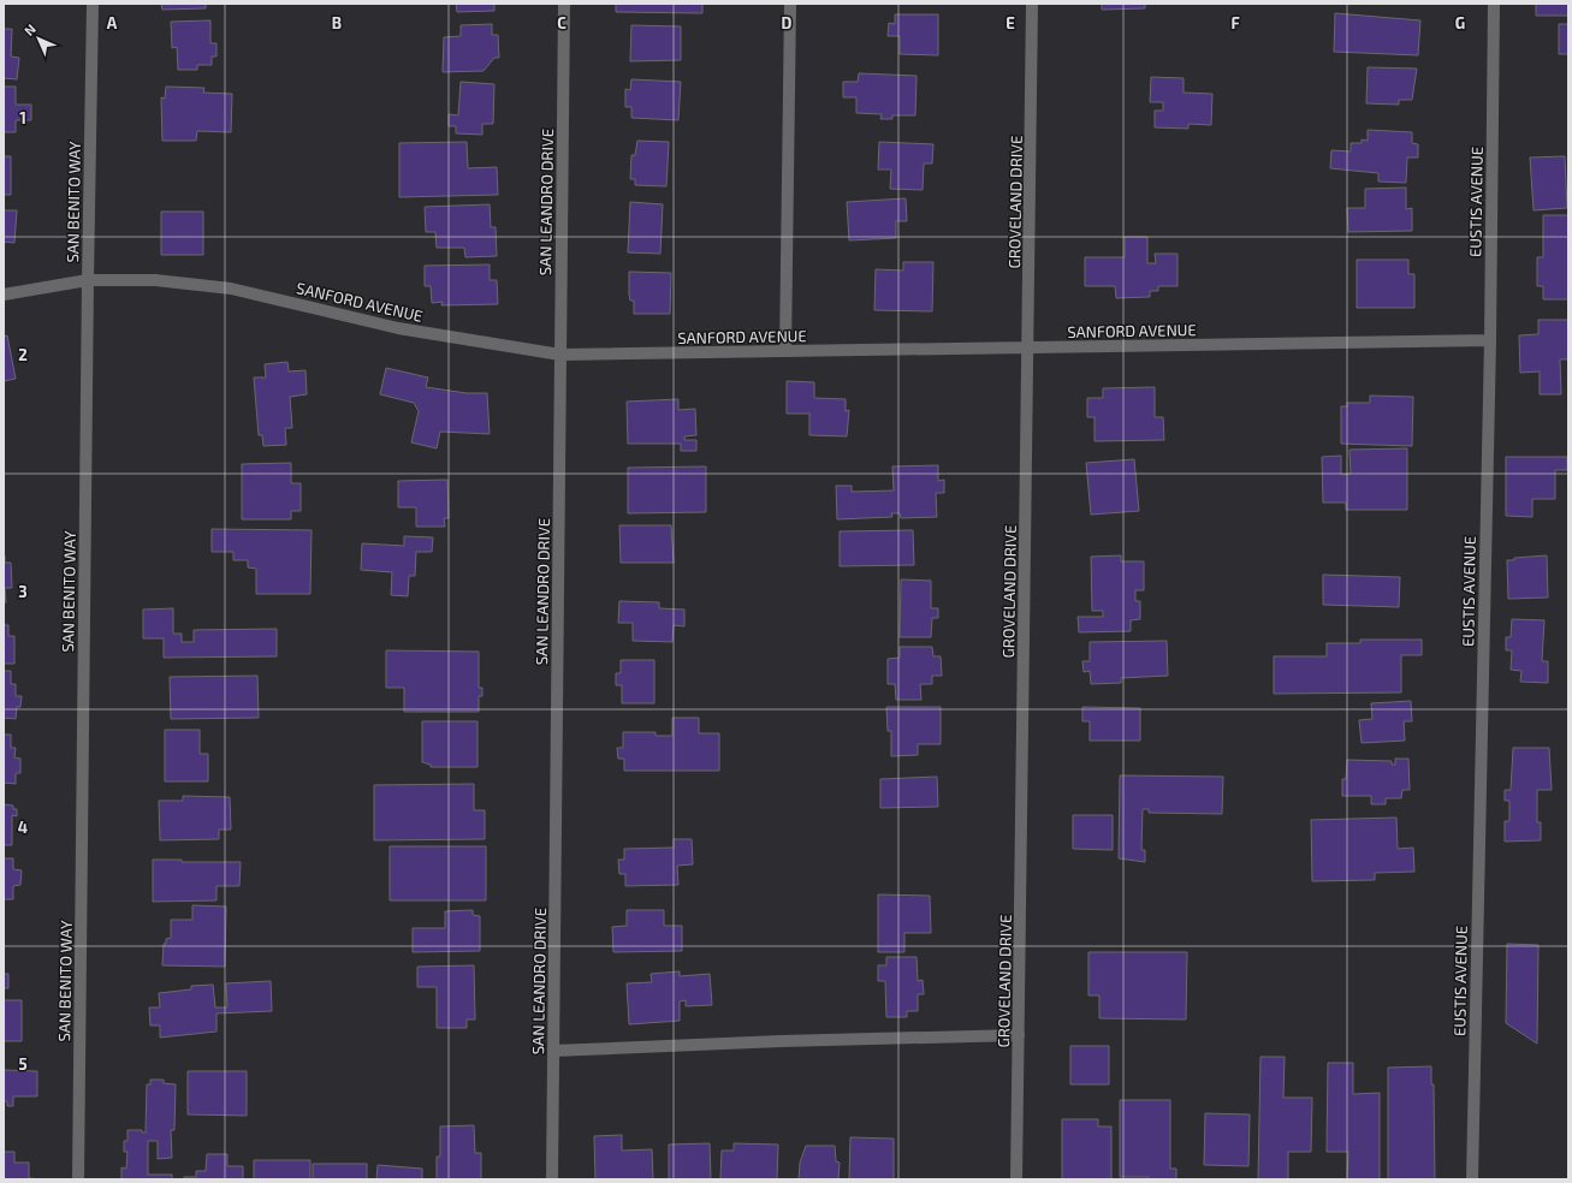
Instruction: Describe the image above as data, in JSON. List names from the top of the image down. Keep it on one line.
{"streets":{"street":["SAN BENITO WAY","SAN LEANDRO DRIVE","GROVELAND DRIVE","EUSTIS AVENUE","SANFORD AVENUE"]},"crossings":[["SAN BENITO WAY","SANFORD AVENUE"],["SAN LEANDRO DRIVE","SANFORD AVENUE"],["GROVELAND DRIVE","SANFORD AVENUE"],["EUSTIS AVENUE","SANFORD AVENUE"]],"north":"top left","grid":{"columns":["A","B","C","D","E","F","G"],"rows":["1","2","3","4","5"]}}
